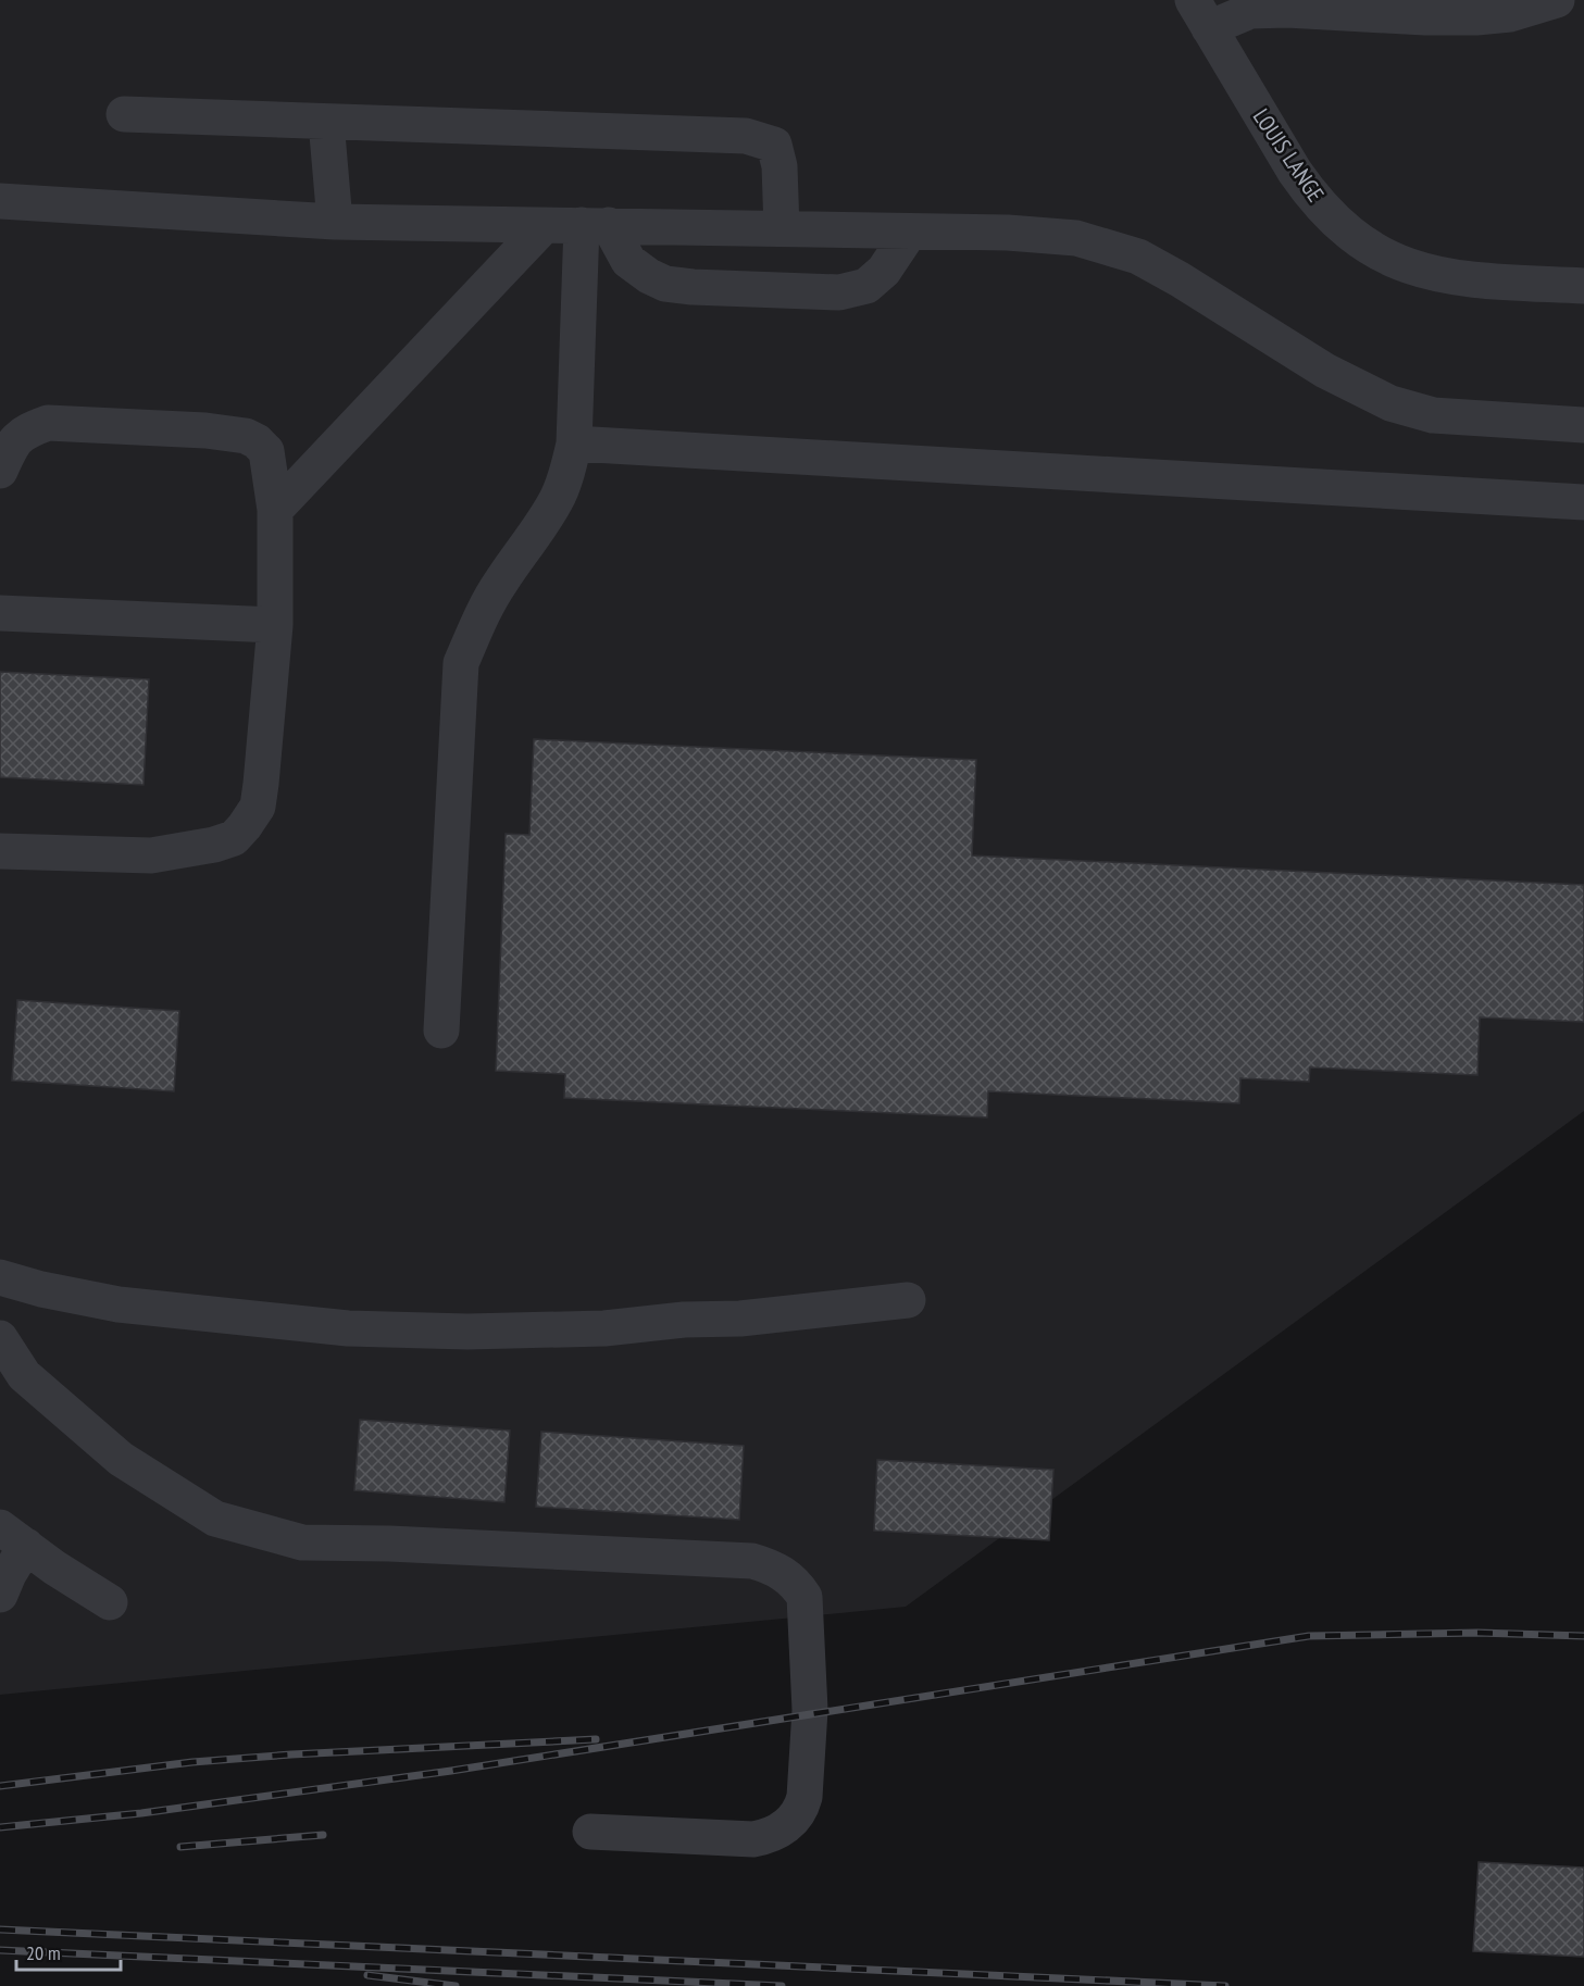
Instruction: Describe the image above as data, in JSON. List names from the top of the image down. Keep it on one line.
{"streets":{"street":["LOUIS LANGE"]},"scale_bar":"20 m"}
